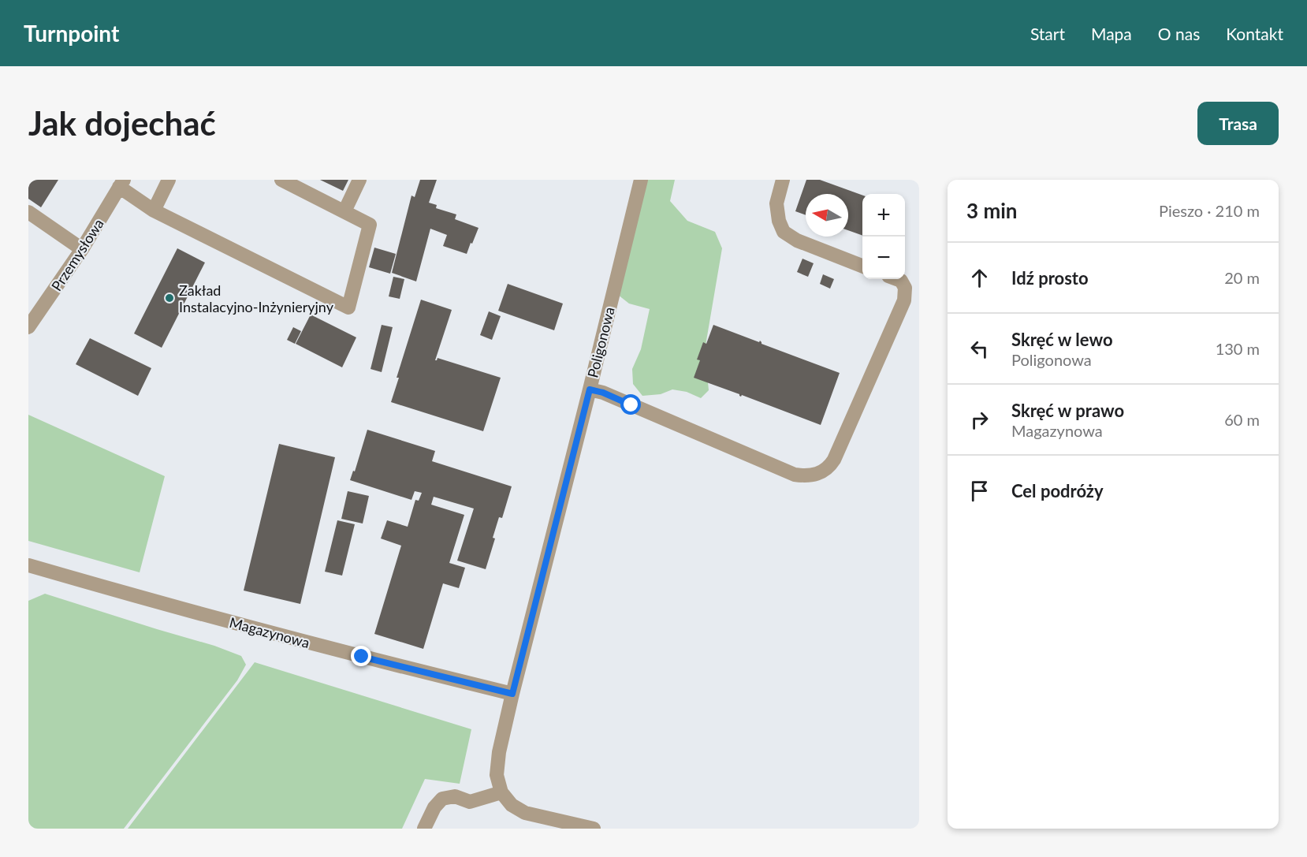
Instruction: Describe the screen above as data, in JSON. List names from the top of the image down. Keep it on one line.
{"streets":{"street":["Przemysłowa","Poligonowa","Magazynowa"]},"crossings":[["Poligonowa","Magazynowa"]],"places":["Zakład Instalacyjno-Inżynieryjny"],"north":"left","page":{"header":"Turnpoint","nav":["Start","Mapa","O nas","Kontakt"],"buttons":"Trasa","title":"Jak dojechać","heading":["3 min","Pieszo · 210 m"],"map_buttons":["+","−"],"list":[["Idź prosto","20 m"],["Skręć w lewo","Poligonowa","130 m"],["Skręć w prawo","Magazynowa","60 m"],"Cel podróży"]}}
